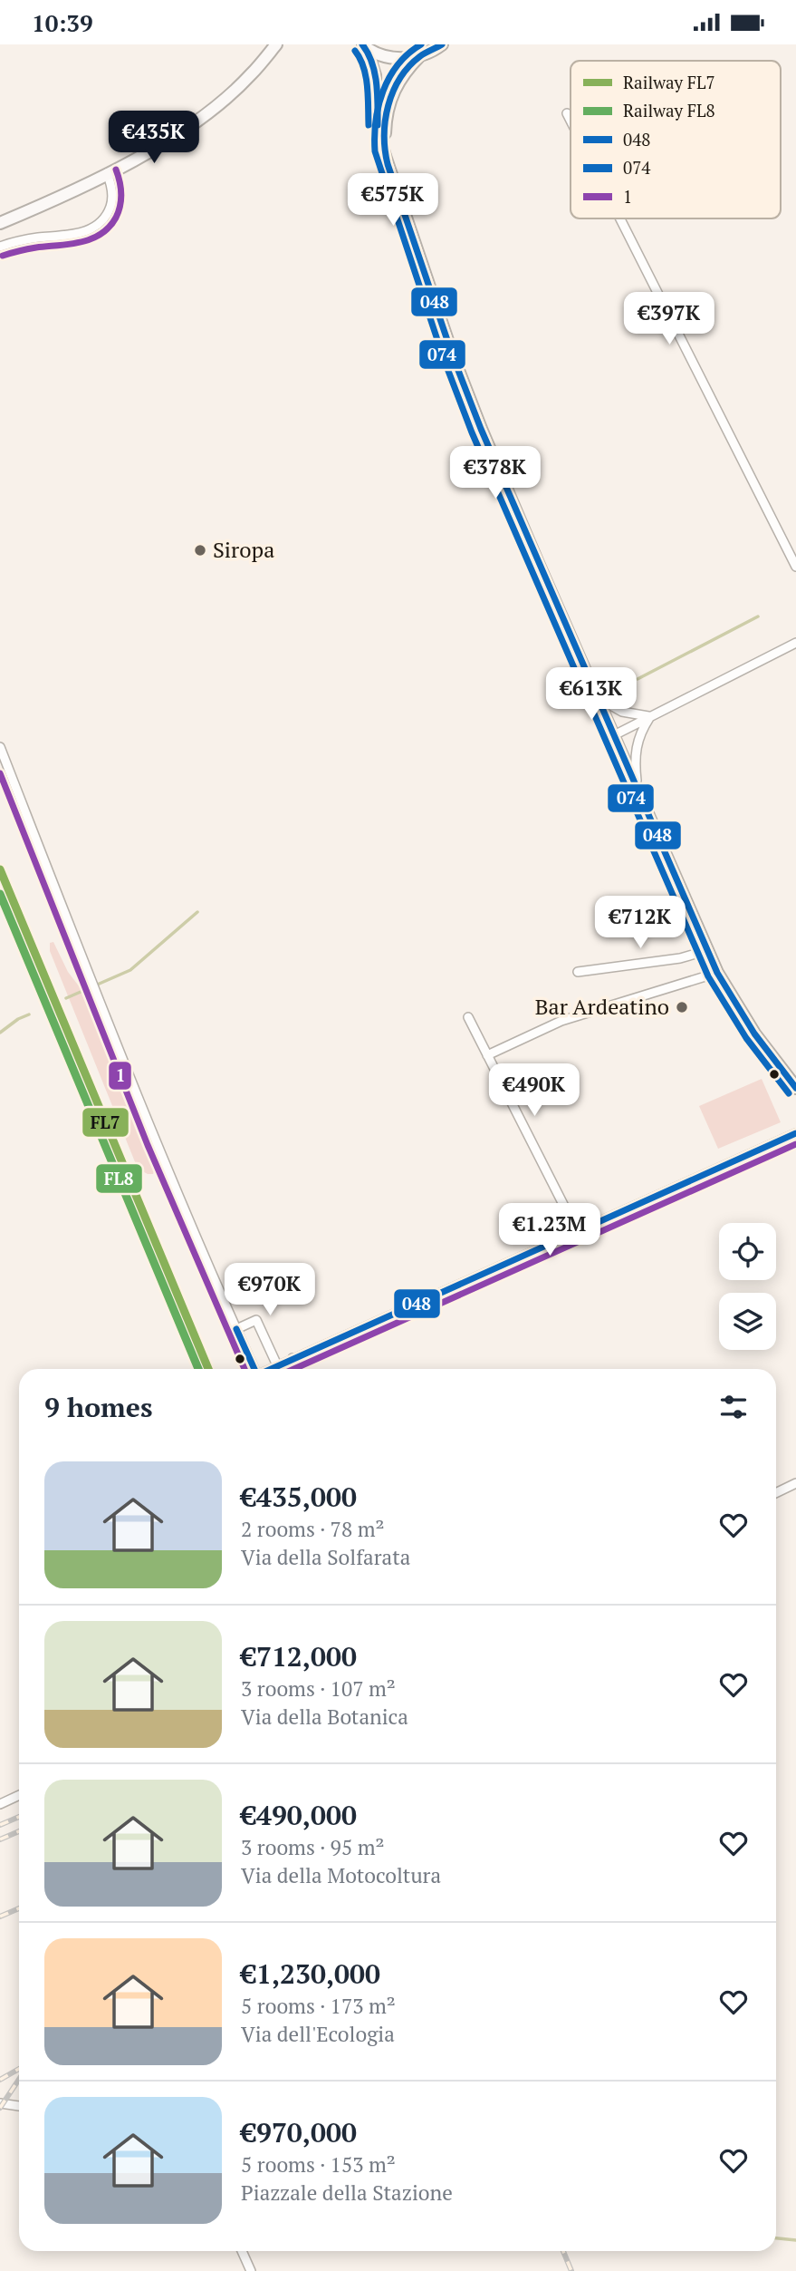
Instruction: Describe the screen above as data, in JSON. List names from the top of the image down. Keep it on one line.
{"places":["Siropa","Bar Ardeatino"],"lines":["transit line 048","transit line 074","transit line 1","rail line FL7","rail line FL8"],"legend":["Railway FL7","Railway FL8","048","074","1"],"page":{"status":"10:39","price":["€435K","€575K","€397K","€378K","€613K","€712K","€490K","€1.23M","€970K"],"heading":"9 homes","list":[{"name":"€435,000","note":"2 rooms · 78 m² · Via della Solfarata"},{"name":"€712,000","note":"3 rooms · 107 m² · Via della Botanica"},{"name":"€490,000","note":"3 rooms · 95 m² · Via della Motocoltura"},{"name":"€1,230,000","note":"5 rooms · 173 m² · Via dell'Ecologia"},{"name":"€970,000","note":"5 rooms · 153 m² · Piazzale della Stazione"}]}}
